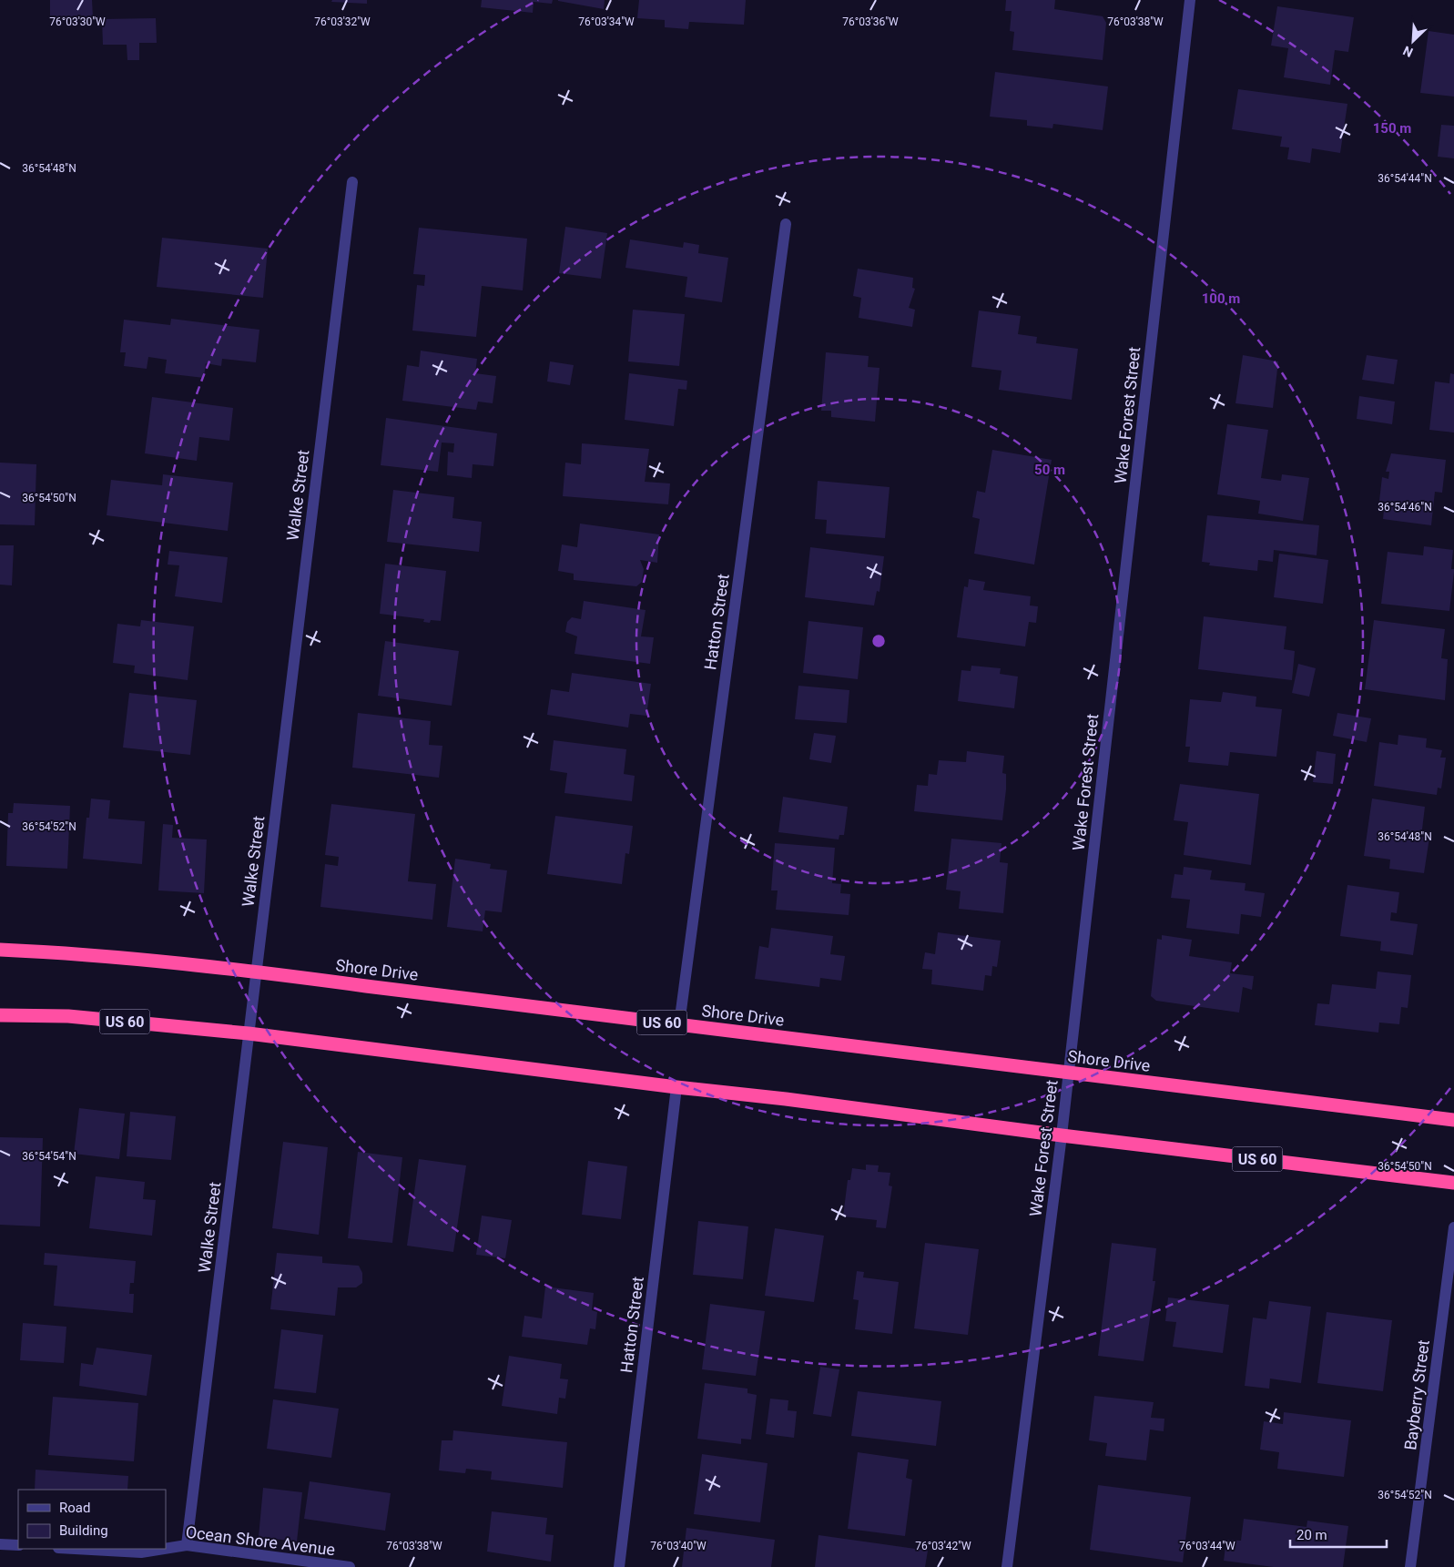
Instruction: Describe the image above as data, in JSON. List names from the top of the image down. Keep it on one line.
{"streets":{"highway":["Shore Drive","US 60"],"street":["Wake Forest Street","Walke Street","Hatton Street","Bayberry Street","Ocean Shore Avenue"]},"crossings":[["Wake Forest Street","Shore Drive"],["Wake Forest Street","US 60"],["Walke Street","Shore Drive"],["Walke Street","US 60"],["Walke Street","Ocean Shore Avenue"],["Hatton Street","Shore Drive"],["Hatton Street","US 60"]],"legend":["Road","Building"],"scale_bar":"20 m","north":"bottom left","coordinates":["76°03'30\"W","76°03'32\"W","76°03'34\"W","76°03'36\"W","76°03'38\"W","36°54'48\"N","36°54'44\"N","36°54'50\"N","36°54'46\"N","36°54'52\"N","36°54'54\"N","76°03'40\"W","76°03'42\"W","76°03'44\"W"],"rings":["150 m","100 m","50 m"]}
